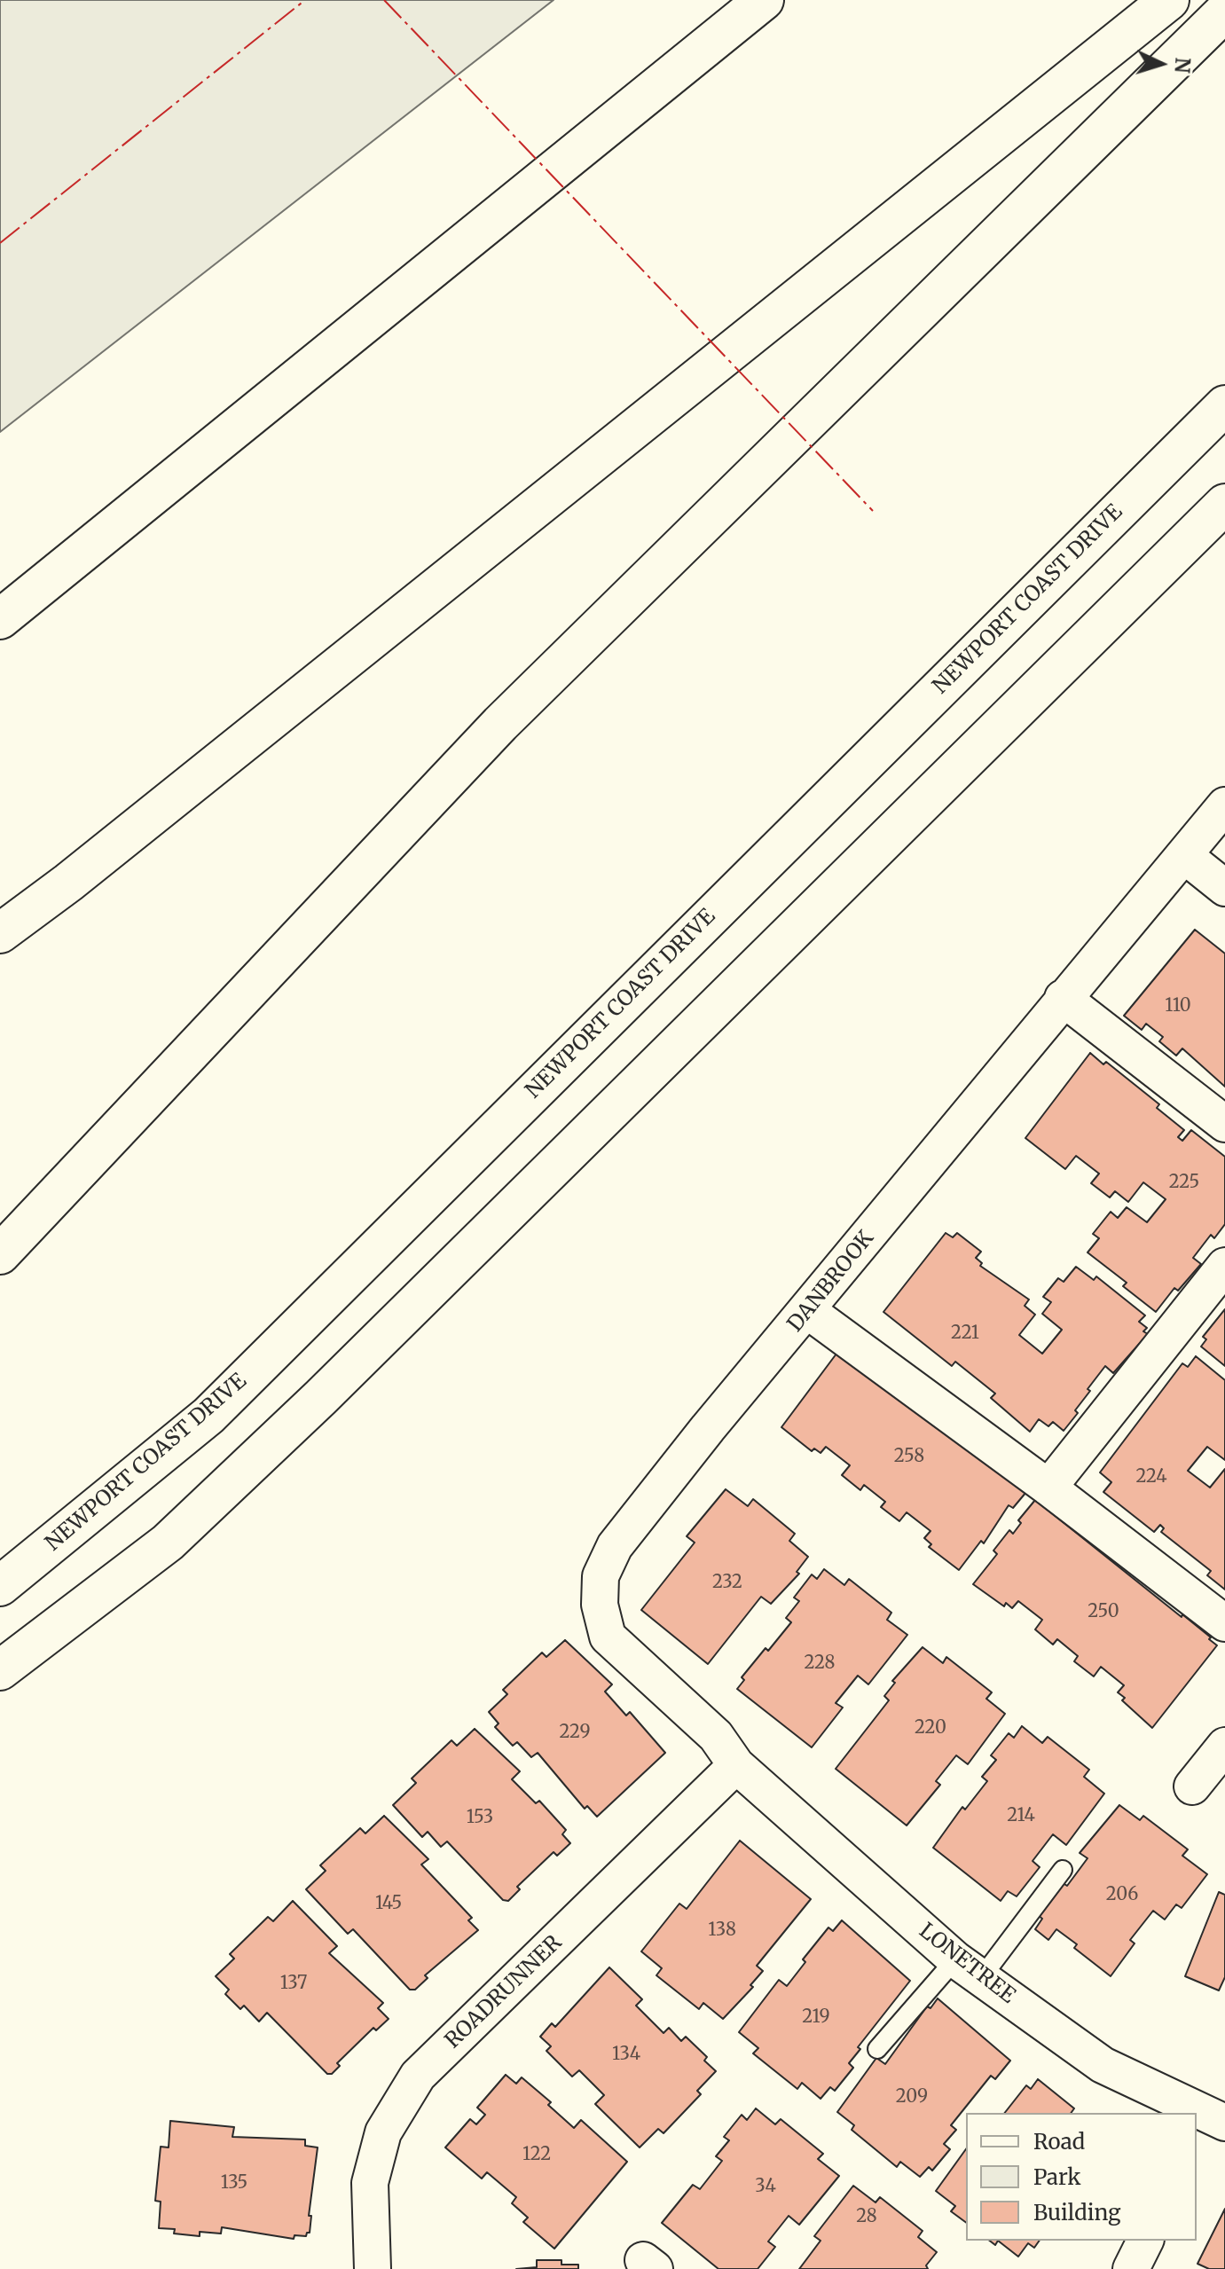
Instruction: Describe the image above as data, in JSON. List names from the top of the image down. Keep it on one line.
{"streets":{"main road":["NEWPORT COAST DRIVE"],"street":["DANBROOK","LONETREE","ROADRUNNER"]},"crossings":[["DANBROOK","LONETREE"],["DANBROOK","ROADRUNNER"],["LONETREE","ROADRUNNER"]],"house_numbers":["110","225","221","258","224","232","250","228","220","229","214","153","206","145","138","137","219","134","209","122","135","34","28"],"legend":["Road","Park","Building"],"north":"right"}
